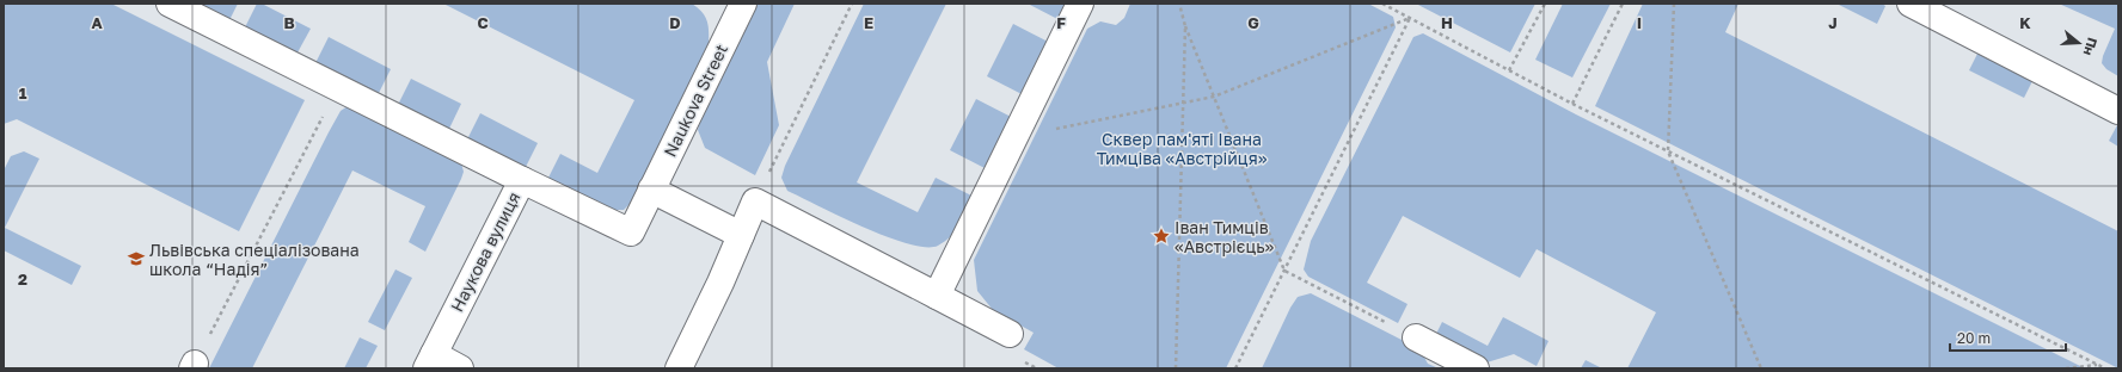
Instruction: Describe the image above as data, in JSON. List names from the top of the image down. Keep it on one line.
{"streets":{"lane":["Naukova Street","Наукова вулиця"]},"crossings":[["Naukova Street","Наукова вулиця"]],"parks":["Сквер пам'яті Івана Тимціва «Австрійця»"],"places":{"place":["Іван Тимців «Австрієць»"],"school or university":["Львівська спеціалізована школа “Надія”"]},"scale_bar":"20 m","north":"right","grid":{"columns":["A","B","C","D","E","F","G","H","I","J","K"],"rows":["1","2"]}}
